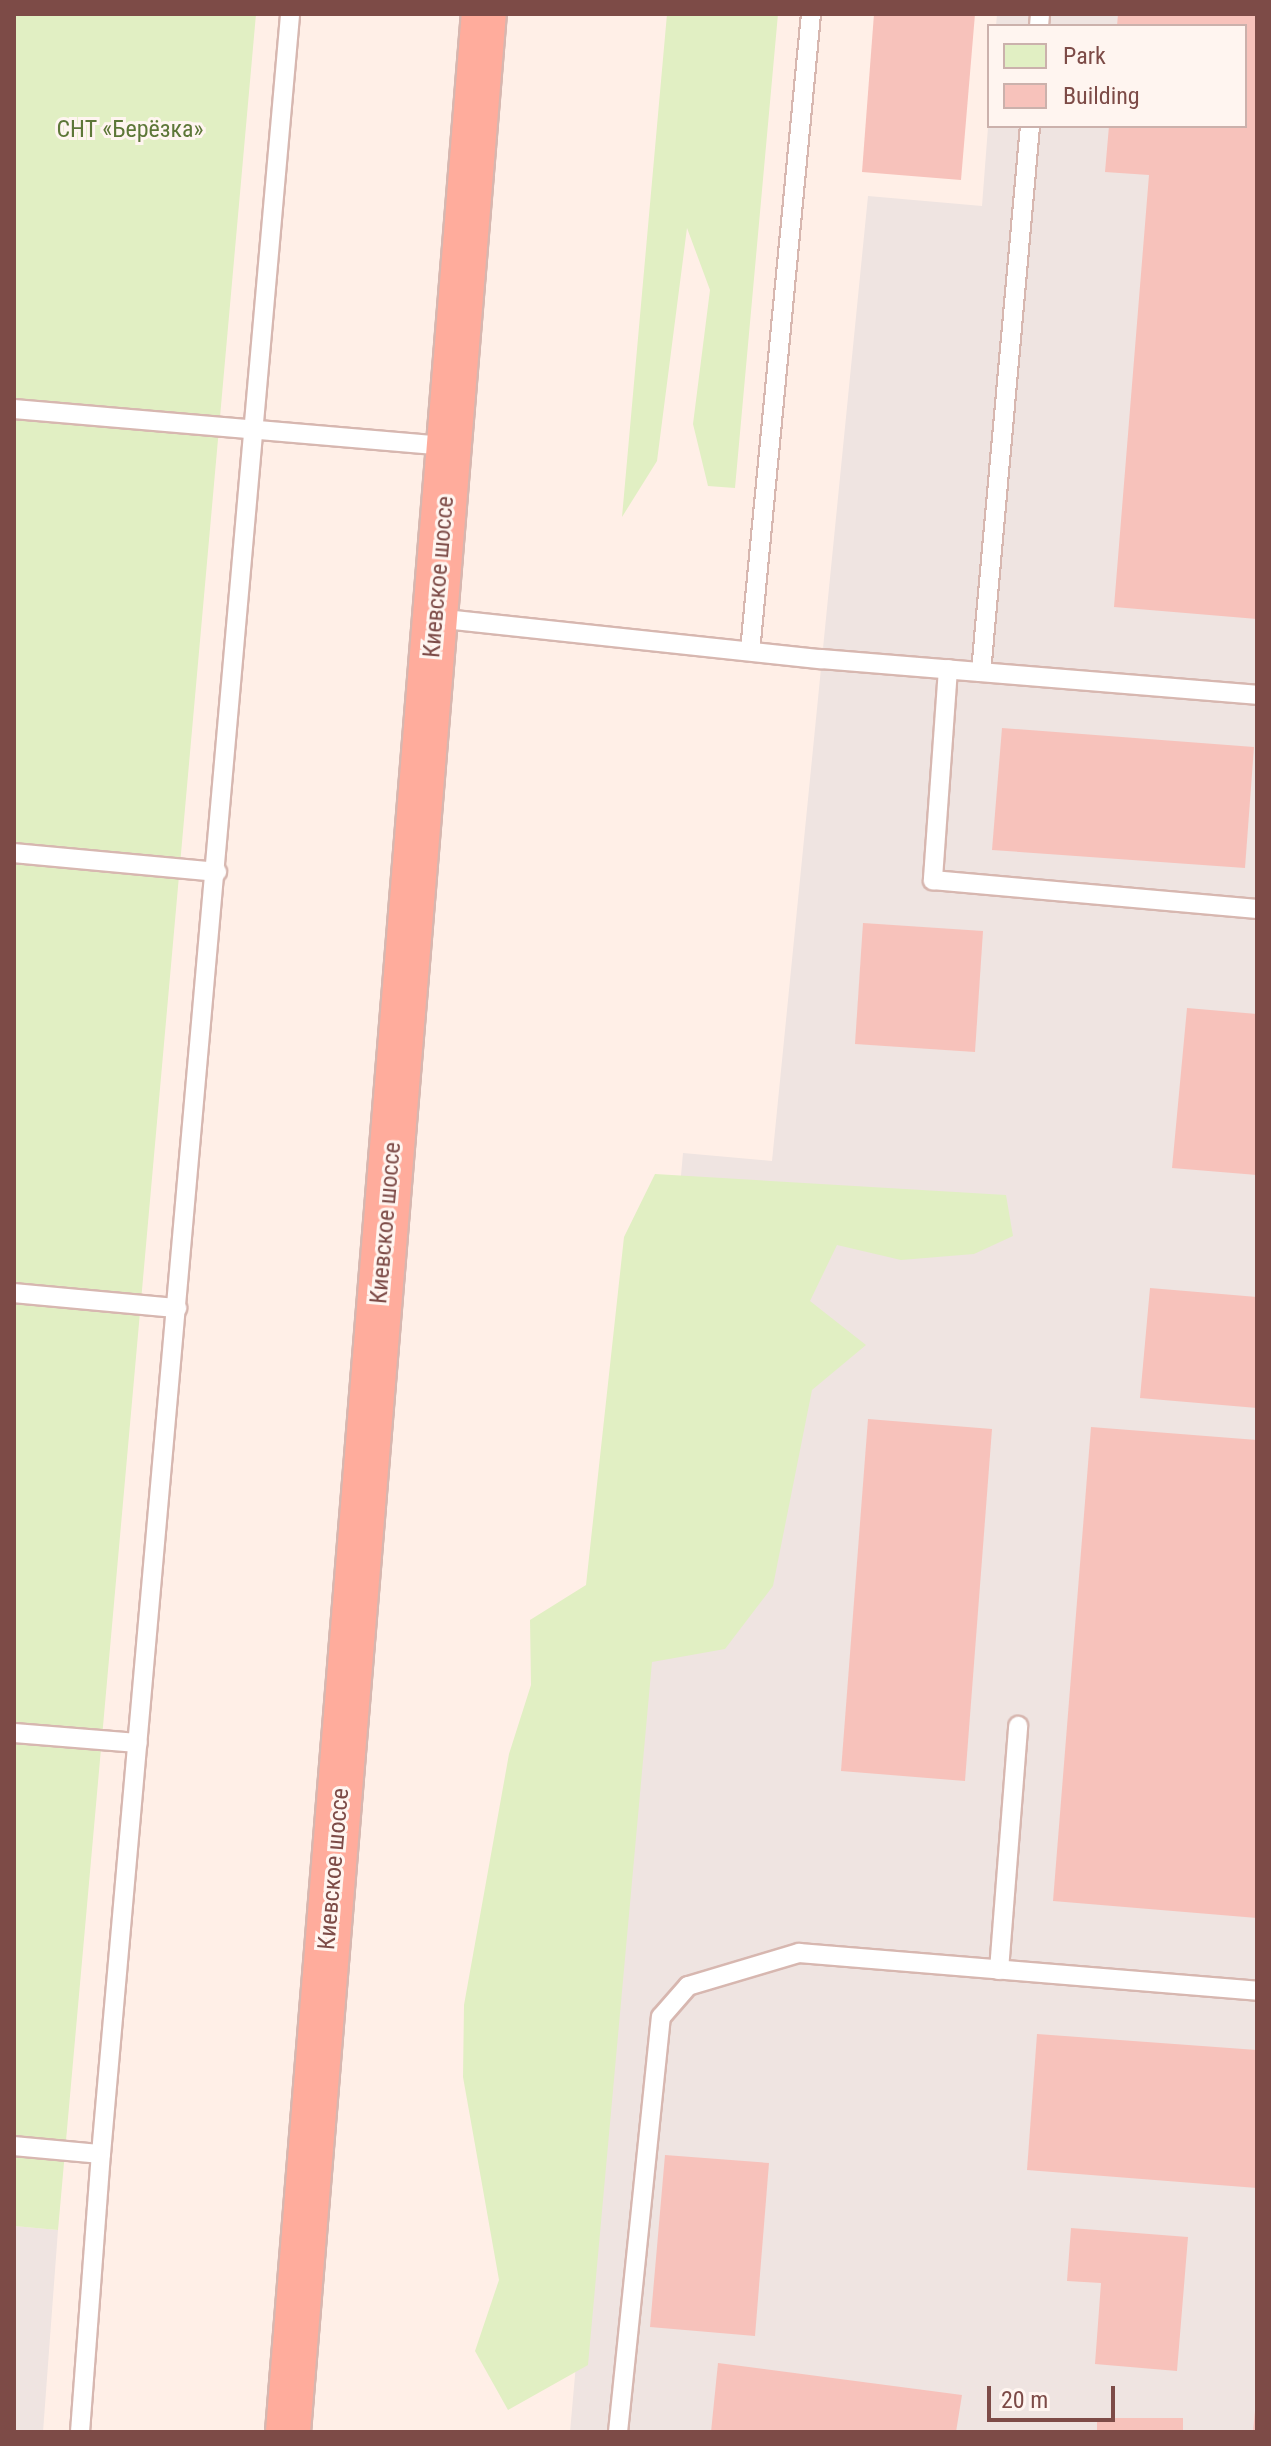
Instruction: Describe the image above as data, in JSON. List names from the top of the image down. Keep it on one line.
{"streets":{"highway":["Киевское шоссе"]},"parks":["СНТ «Берёзка»"],"legend":["Park","Building"],"scale_bar":"20 m"}
